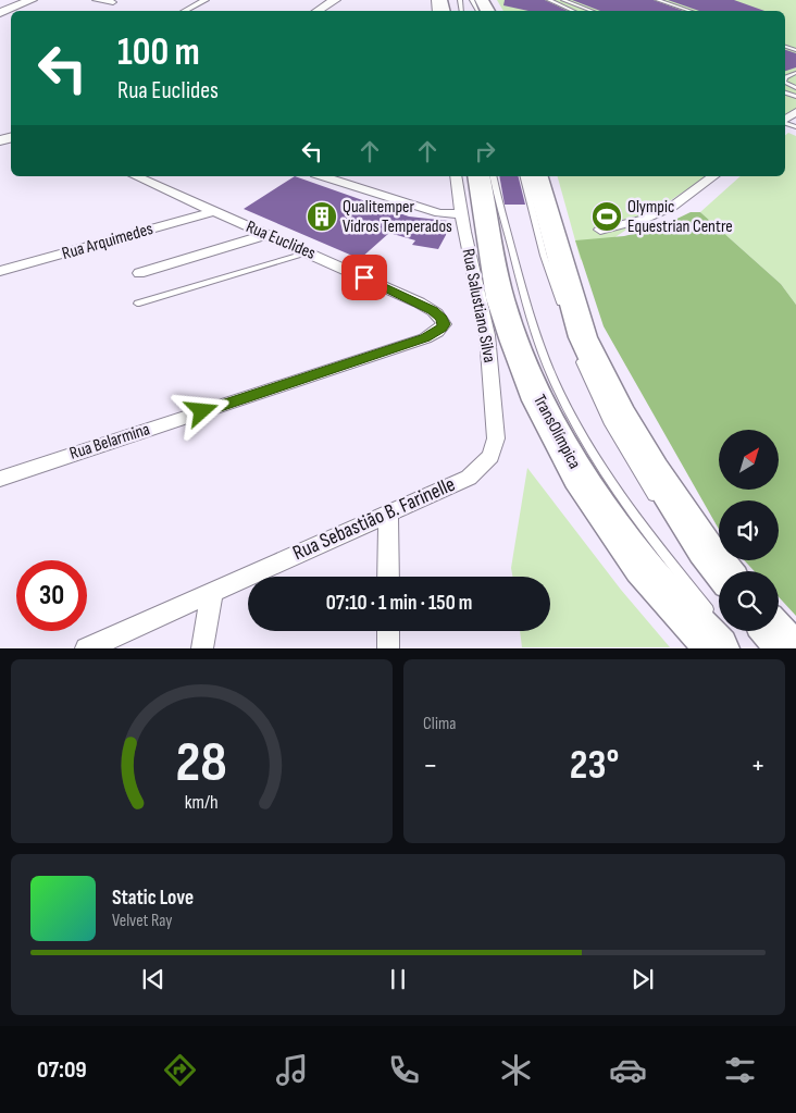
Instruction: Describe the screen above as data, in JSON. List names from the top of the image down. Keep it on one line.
{"streets":{"highway":["TransOlímpica"],"street":["Rua Euclides","Rua Arquimedes","Rua Salustiano Silva","Rua Belarmina","Rua Sebastião B. Farinelle"]},"crossings":[["Rua Euclides","Rua Arquimedes"],["Rua Euclides","Rua Belarmina"],["Rua Salustiano Silva","Rua Sebastião B. Farinelle"]],"places":{"building":["Qualitemper Vidros Temperados"],"sports":["Olympic Equestrian Centre"]},"north":"top right","page":{"turn":["100 m","Rua Euclides"],"limit":"30","trip":"07:10 · 1 min · 150 m","tile":"Clima","heat":["−","23°","+"],"song":["Static Love","Velvet Ray"],"tabs":"07:09","gauge":["28","km/h"]}}
